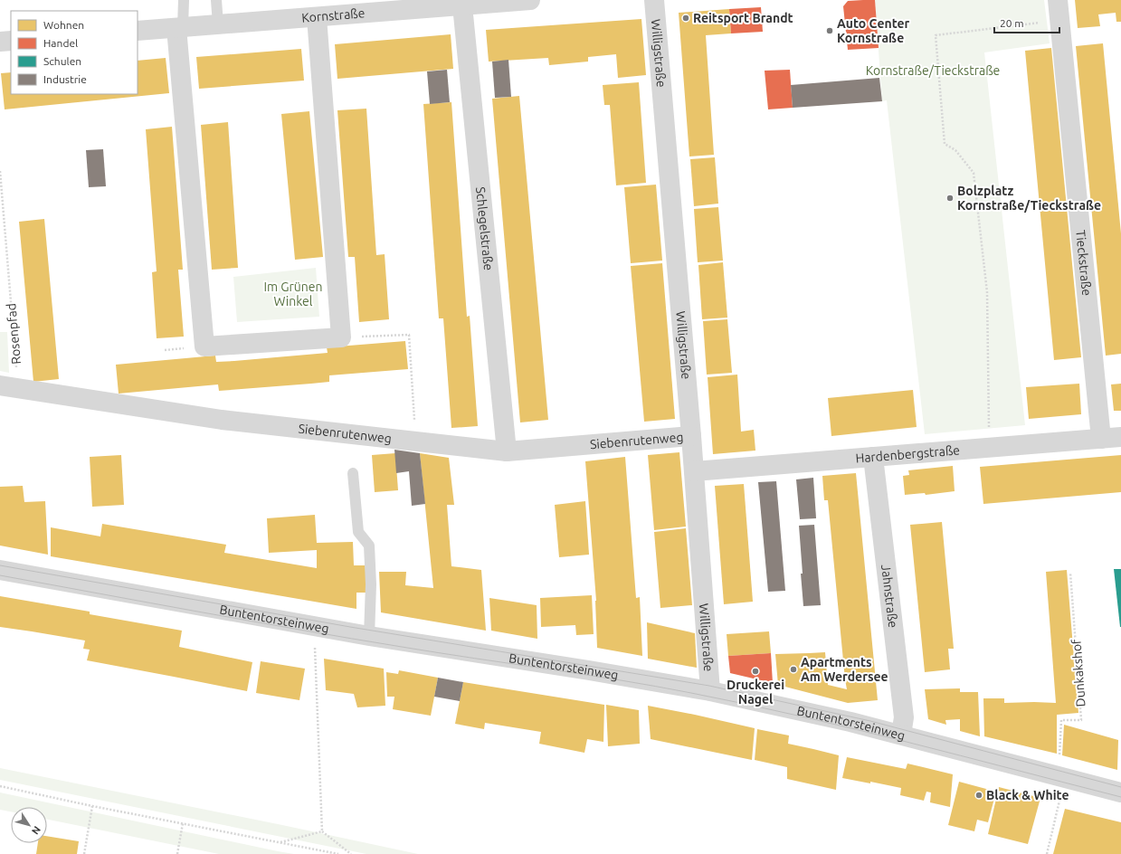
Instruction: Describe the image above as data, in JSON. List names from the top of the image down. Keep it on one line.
{"streets":{"street":["Kornstraße","Willigstraße","Schlegelstraße","Tieckstraße","Siebenrutenweg","Hardenbergstraße","Jahnstraße","Buntentorsteinweg"],"path":["Rosenpfad","Dunkakshof"]},"crossings":[["Kornstraße","Schlegelstraße"],["Willigstraße","Siebenrutenweg"],["Willigstraße","Hardenbergstraße"],["Willigstraße","Buntentorsteinweg"],["Schlegelstraße","Siebenrutenweg"],["Tieckstraße","Hardenbergstraße"],["Rosenpfad","Siebenrutenweg"],["Hardenbergstraße","Jahnstraße"],["Jahnstraße","Buntentorsteinweg"],["Buntentorsteinweg","Dunkakshof"]],"parks":["Kornstraße/Tieckstraße","Im Grünen Winkel"],"places":["Reitsport Brandt","Auto Center Kornstraße","Bolzplatz Kornstraße/Tieckstraße","Apartments Am Werdersee","Druckerei Nagel","Black & White"],"legend":["Wohnen","Handel","Schulen","Industrie"],"scale_bar":"20 m","north":"bottom right"}
